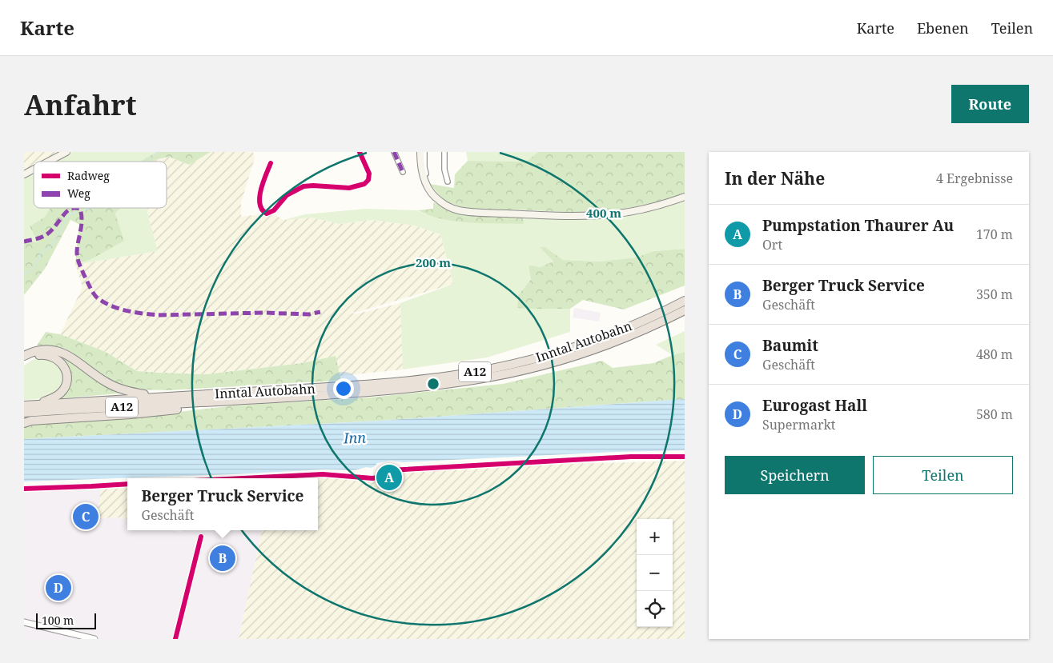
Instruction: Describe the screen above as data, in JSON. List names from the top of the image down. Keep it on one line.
{"streets":{"highway":["Inntal Autobahn","A12"]},"water":["Inn"],"legend":["Radweg","Weg"],"scale_bar":"100 m","page":{"header":"Karte","nav":["Karte","Ebenen","Teilen"],"buttons":["Route",["Speichern","Teilen"]],"title":"Anfahrt","heading":["In der Nähe","4 Ergebnisse"],"list":[{"mark":"A","name":"Pumpstation Thaurer Au","note":"Ort","value":"170 m"},{"mark":"B","name":"Berger Truck Service","note":"Geschäft","value":"350 m"},{"mark":"C","name":"Baumit","note":"Geschäft","value":"480 m"},{"mark":"D","name":"Eurogast Hall","note":"Supermarkt","value":"580 m"}],"pins":["A","C","B","D"],"popup":["Berger Truck Service","Geschäft"],"map_buttons":["+","−"],"scale":"100 m"},"rings":["400 m","200 m"]}
